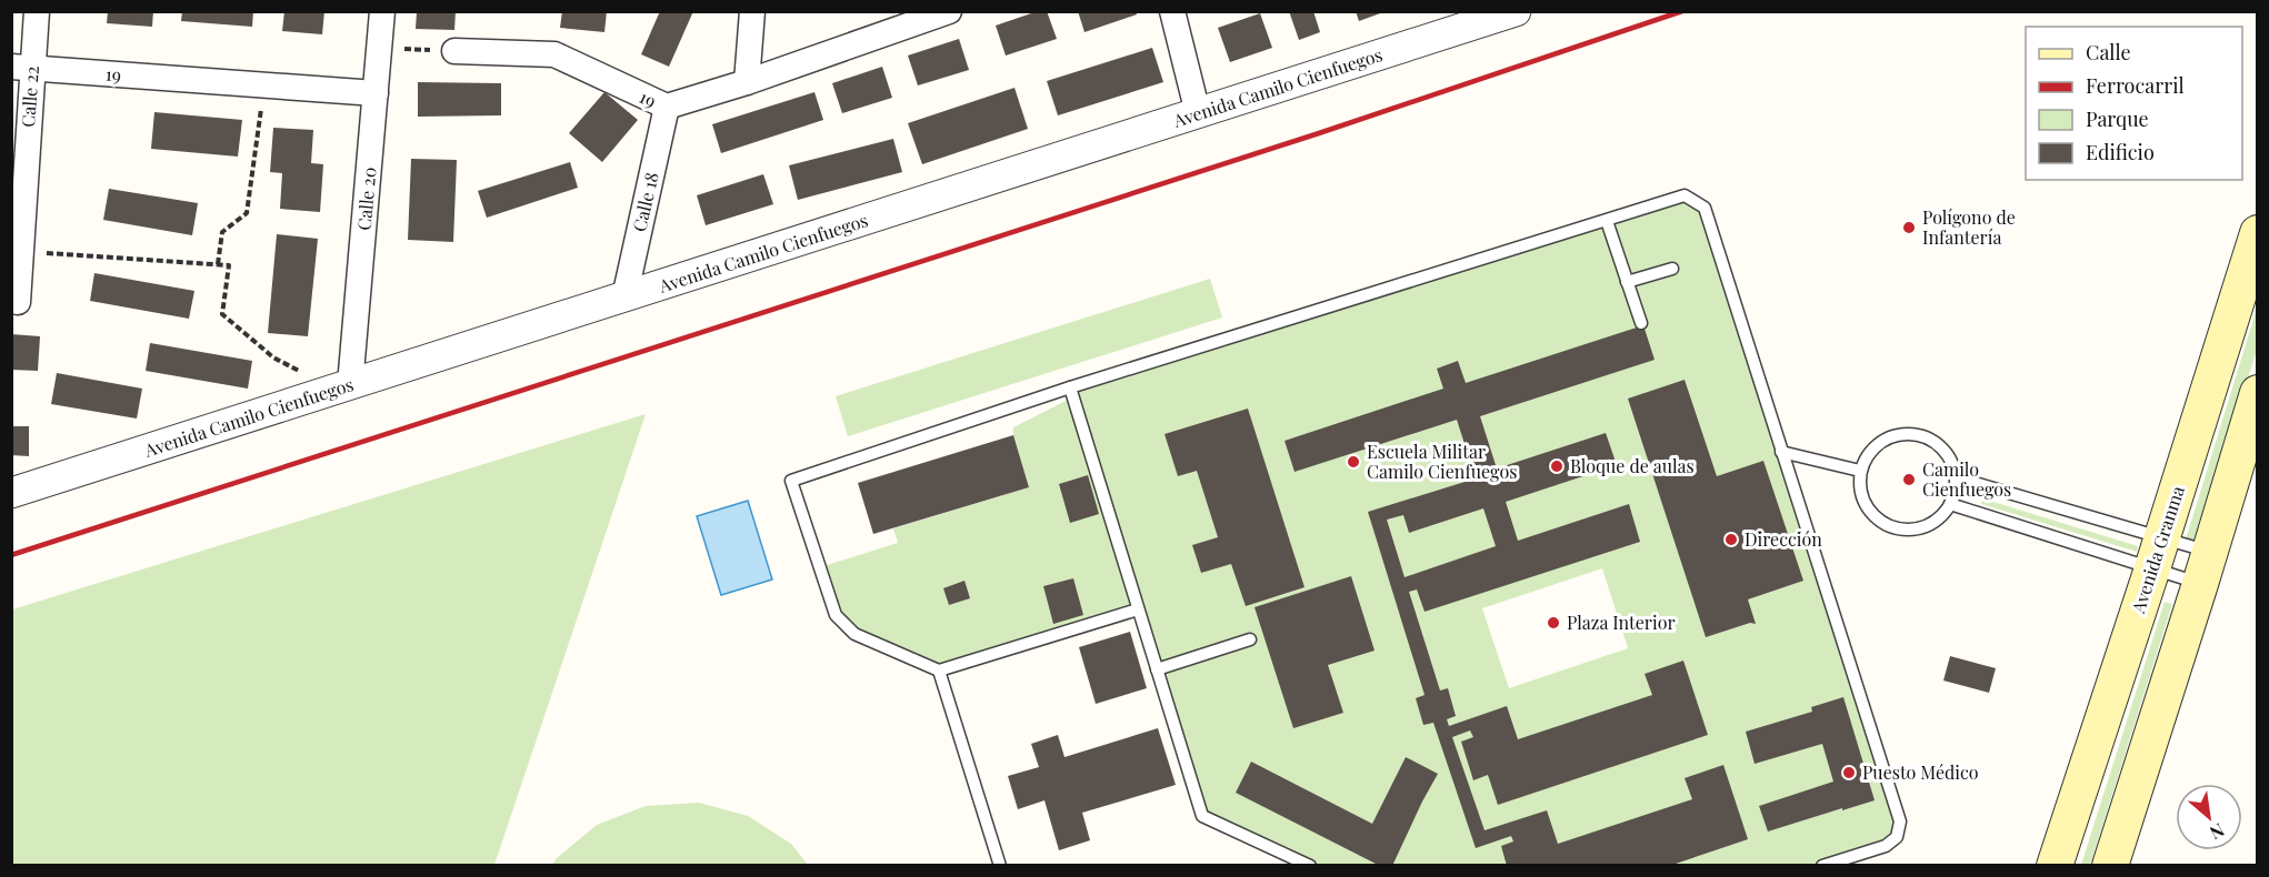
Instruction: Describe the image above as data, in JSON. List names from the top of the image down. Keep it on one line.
{"streets":{"main road":["Avenida Granma"],"street":["19","Avenida Camilo Cienfuegos","Calle 22","Calle 20","Calle 18"]},"crossings":[["19","Calle 22"],["19","Calle 20"],["19","Calle 18"],["Avenida Camilo Cienfuegos","Calle 20"],["Avenida Camilo Cienfuegos","Calle 18"]],"places":["Polígono de Infantería","Escuela Militar Camilo Cienfuegos","Bloque de aulas","Camilo Cienfuegos","Dirección","Plaza Interior","Puesto Médico"],"legend":["Calle","Ferrocarril","Parque","Edificio"],"north":"bottom right"}
